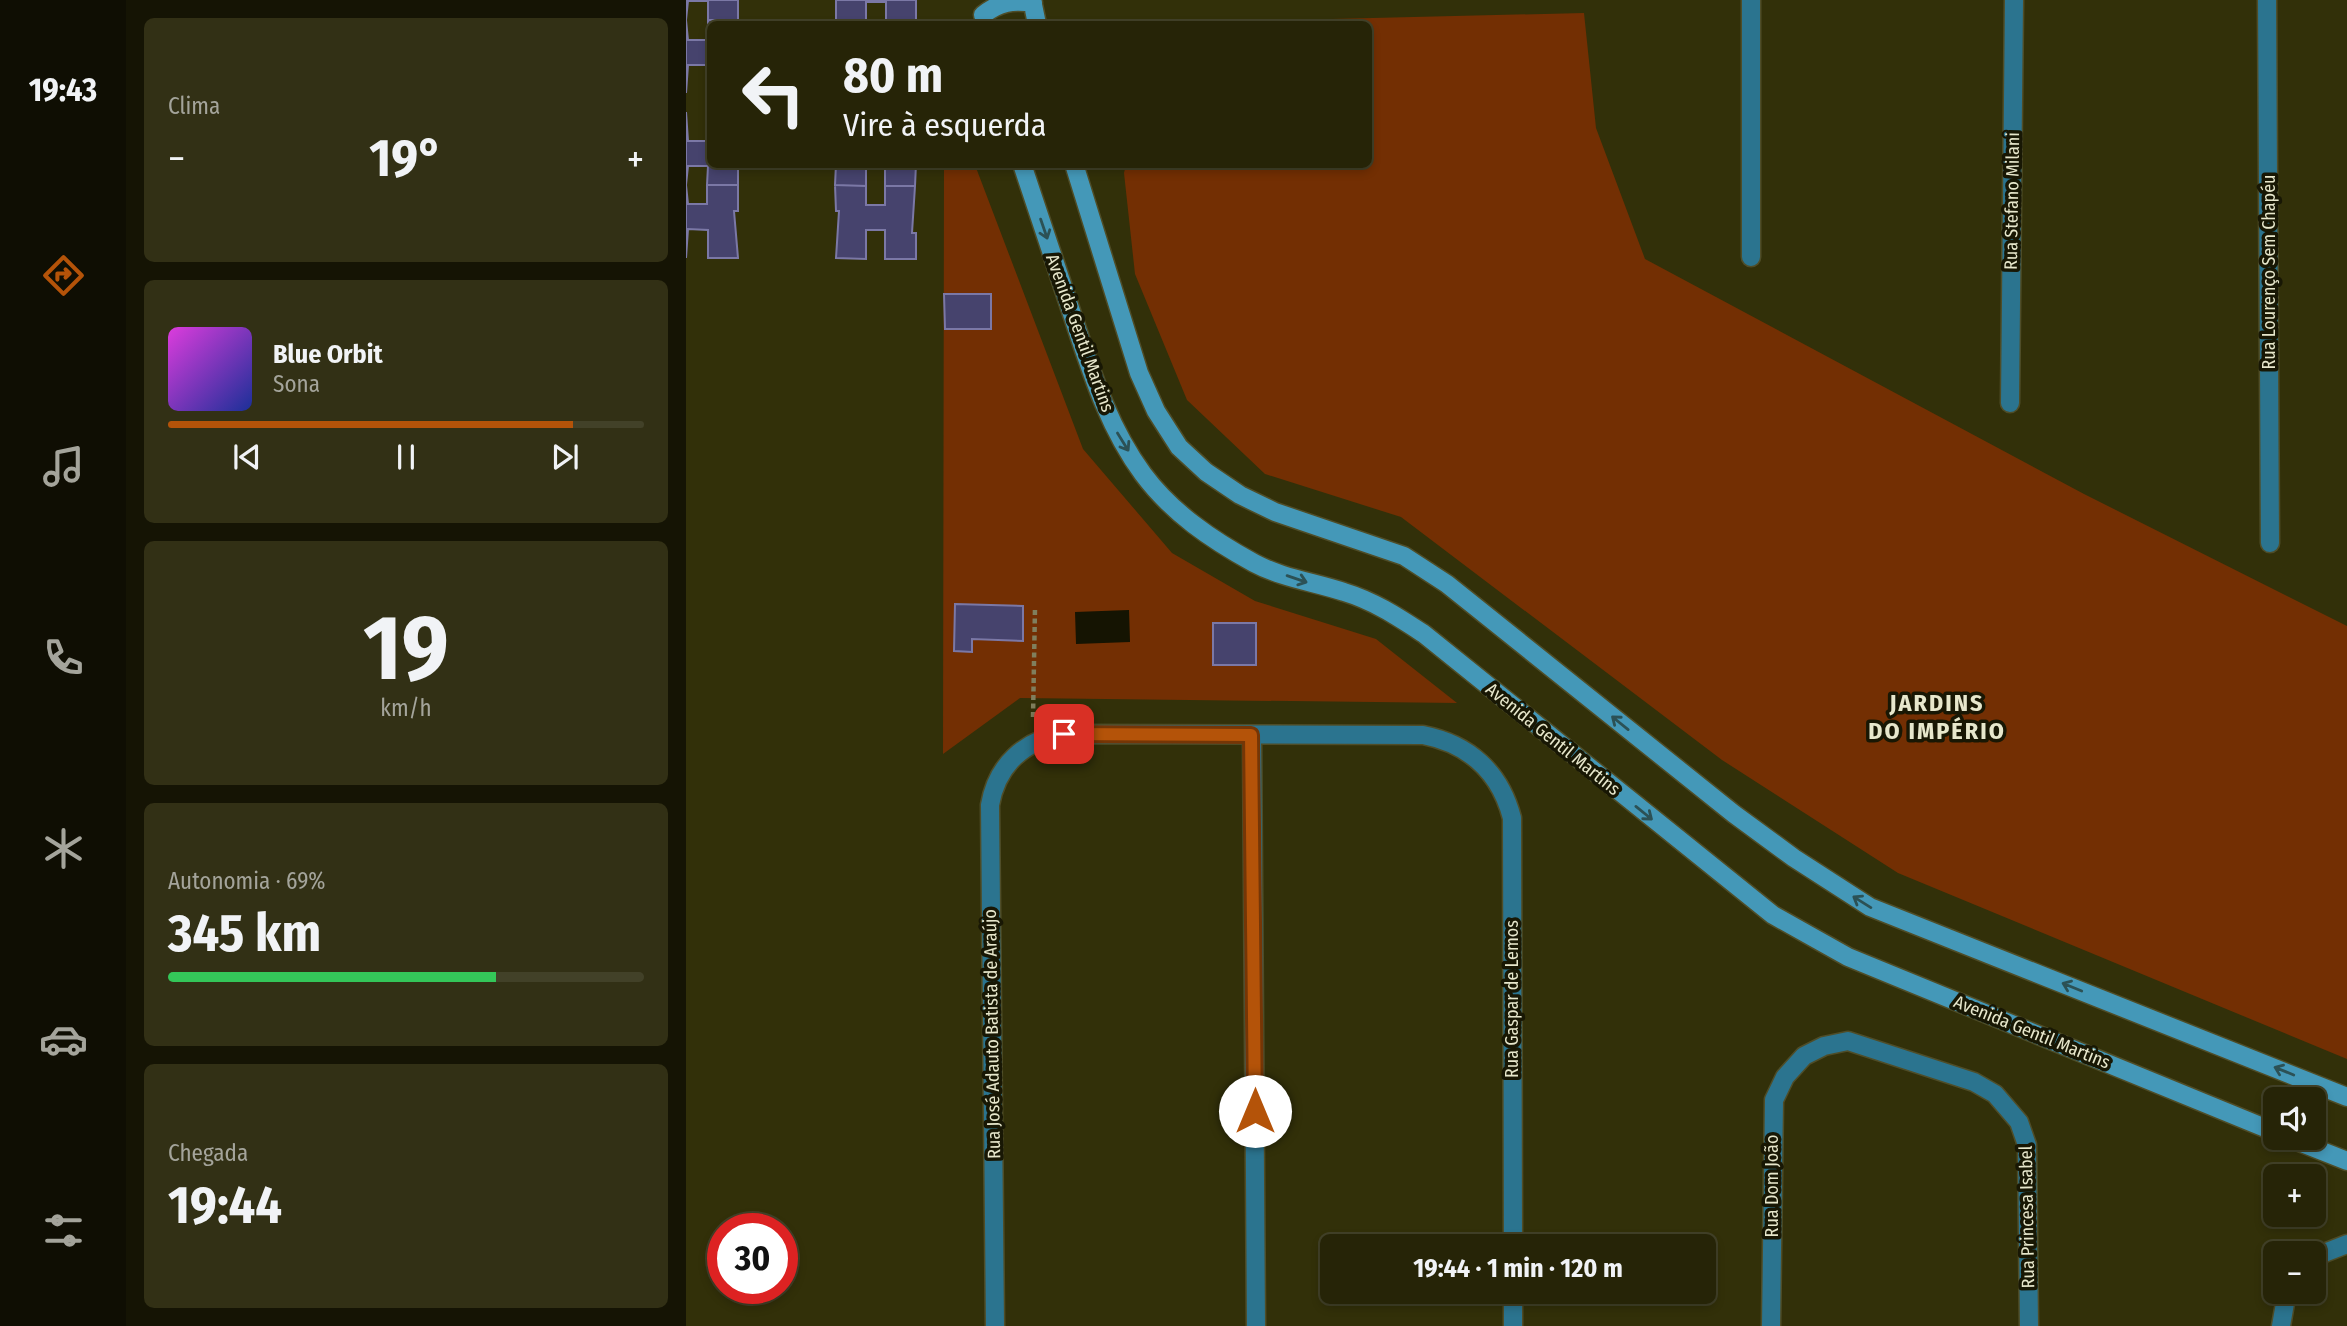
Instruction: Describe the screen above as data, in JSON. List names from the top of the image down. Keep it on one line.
{"streets":{"main road":["Avenida Gentil Martins"],"street":["Rua Stefano Milani","Rua Lourenço Sem Chapéu","Rua Gaspar de Lemos","Rua José Adauto Batista de Araújo","Rua Dom João","Rua Princesa Isabel"]},"crossings":[["Rua Gaspar de Lemos","Rua José Adauto Batista de Araújo"],["Rua Dom João","Rua Princesa Isabel"]],"districts":["JARDINS DO IMPÉRIO"],"page":{"tabs":"19:43","tile":["Clima",["19","km/h"],["Autonomia · 69%","345 km"],["Chegada","19:44"]],"turn":["80 m","Vire à esquerda"],"heat":["−","19°","+"],"song":["Blue Orbit","Sona"],"map_buttons":["+","−"],"limit":"30","trip":"19:44 · 1 min · 120 m"}}
